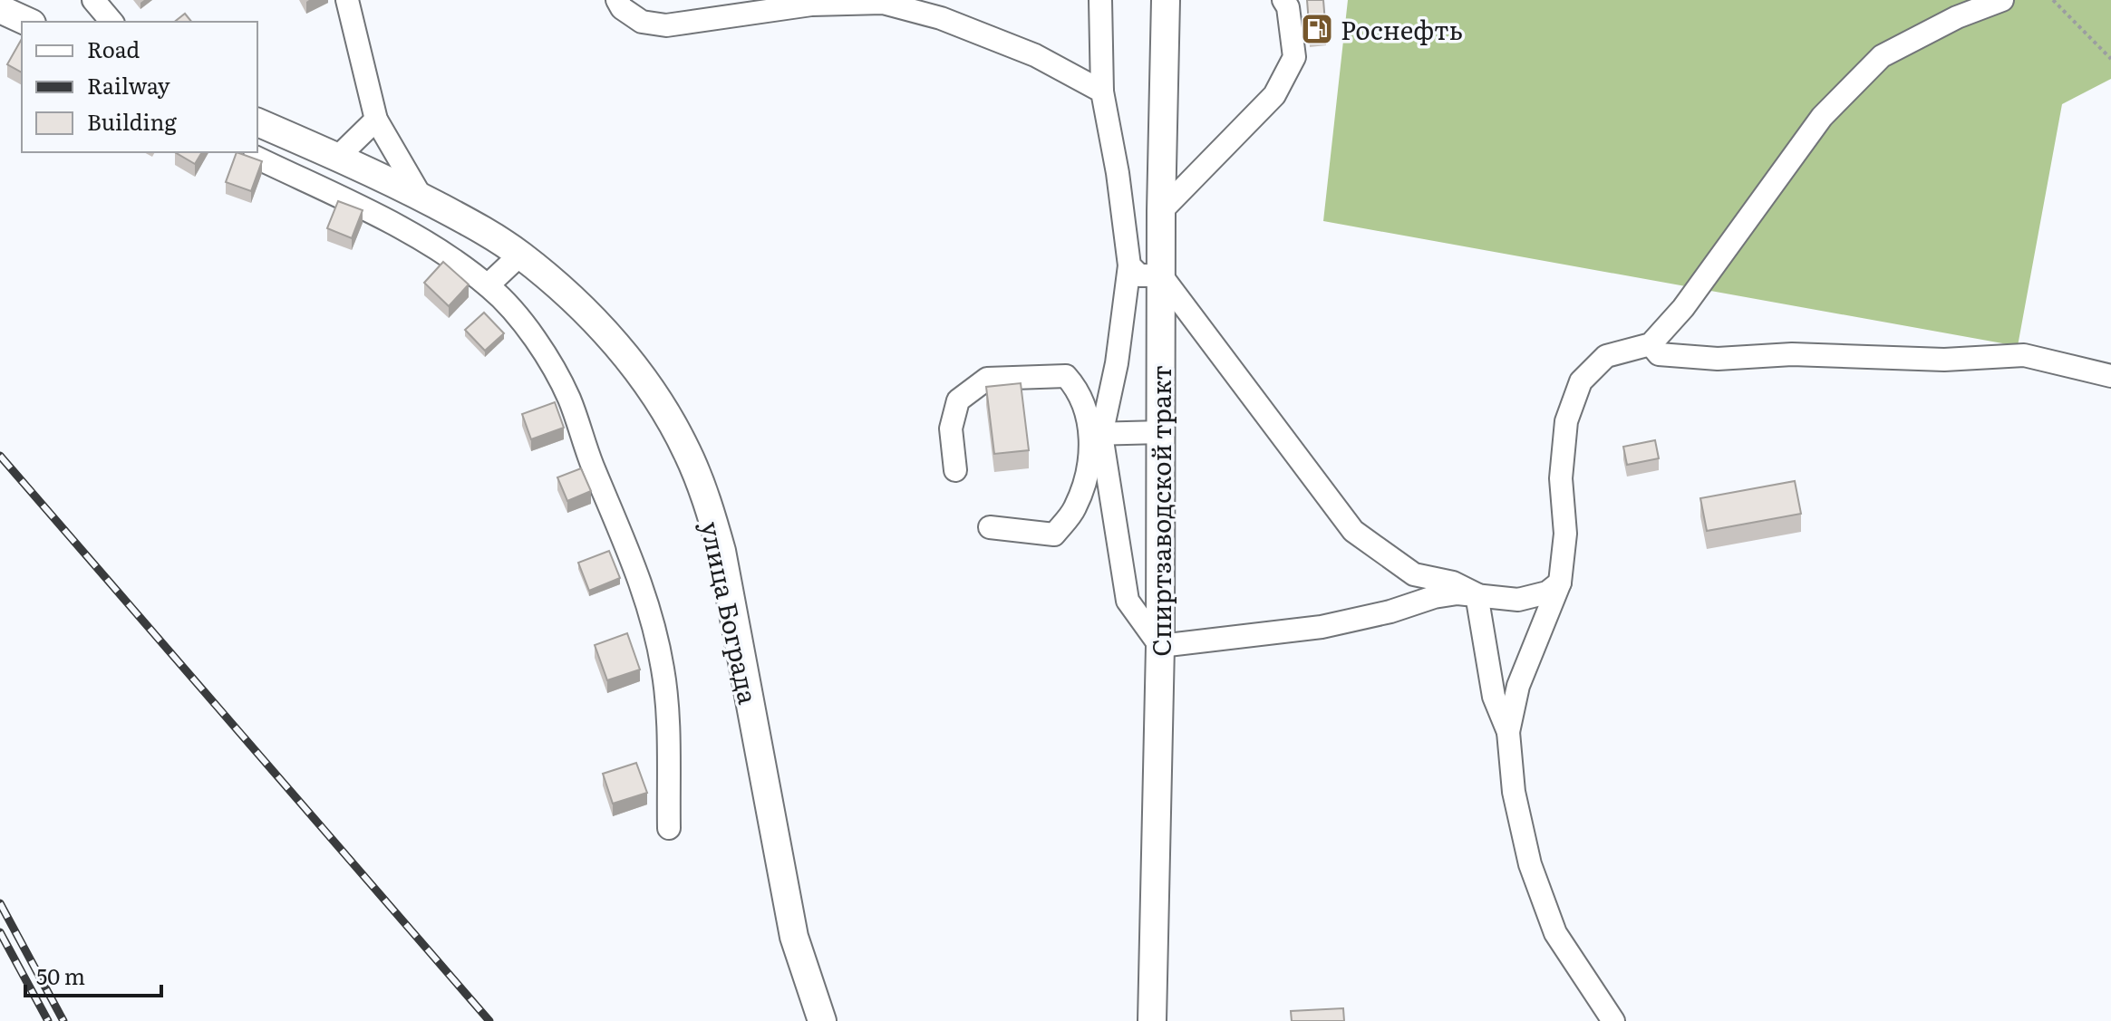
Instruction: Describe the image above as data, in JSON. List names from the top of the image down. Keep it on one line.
{"streets":{"main road":["Спиртзаводской тракт","улица Бограда"]},"places":{"fuel station":["Роснефть"]},"legend":["Road","Railway","Building"],"scale_bar":"50 m"}
